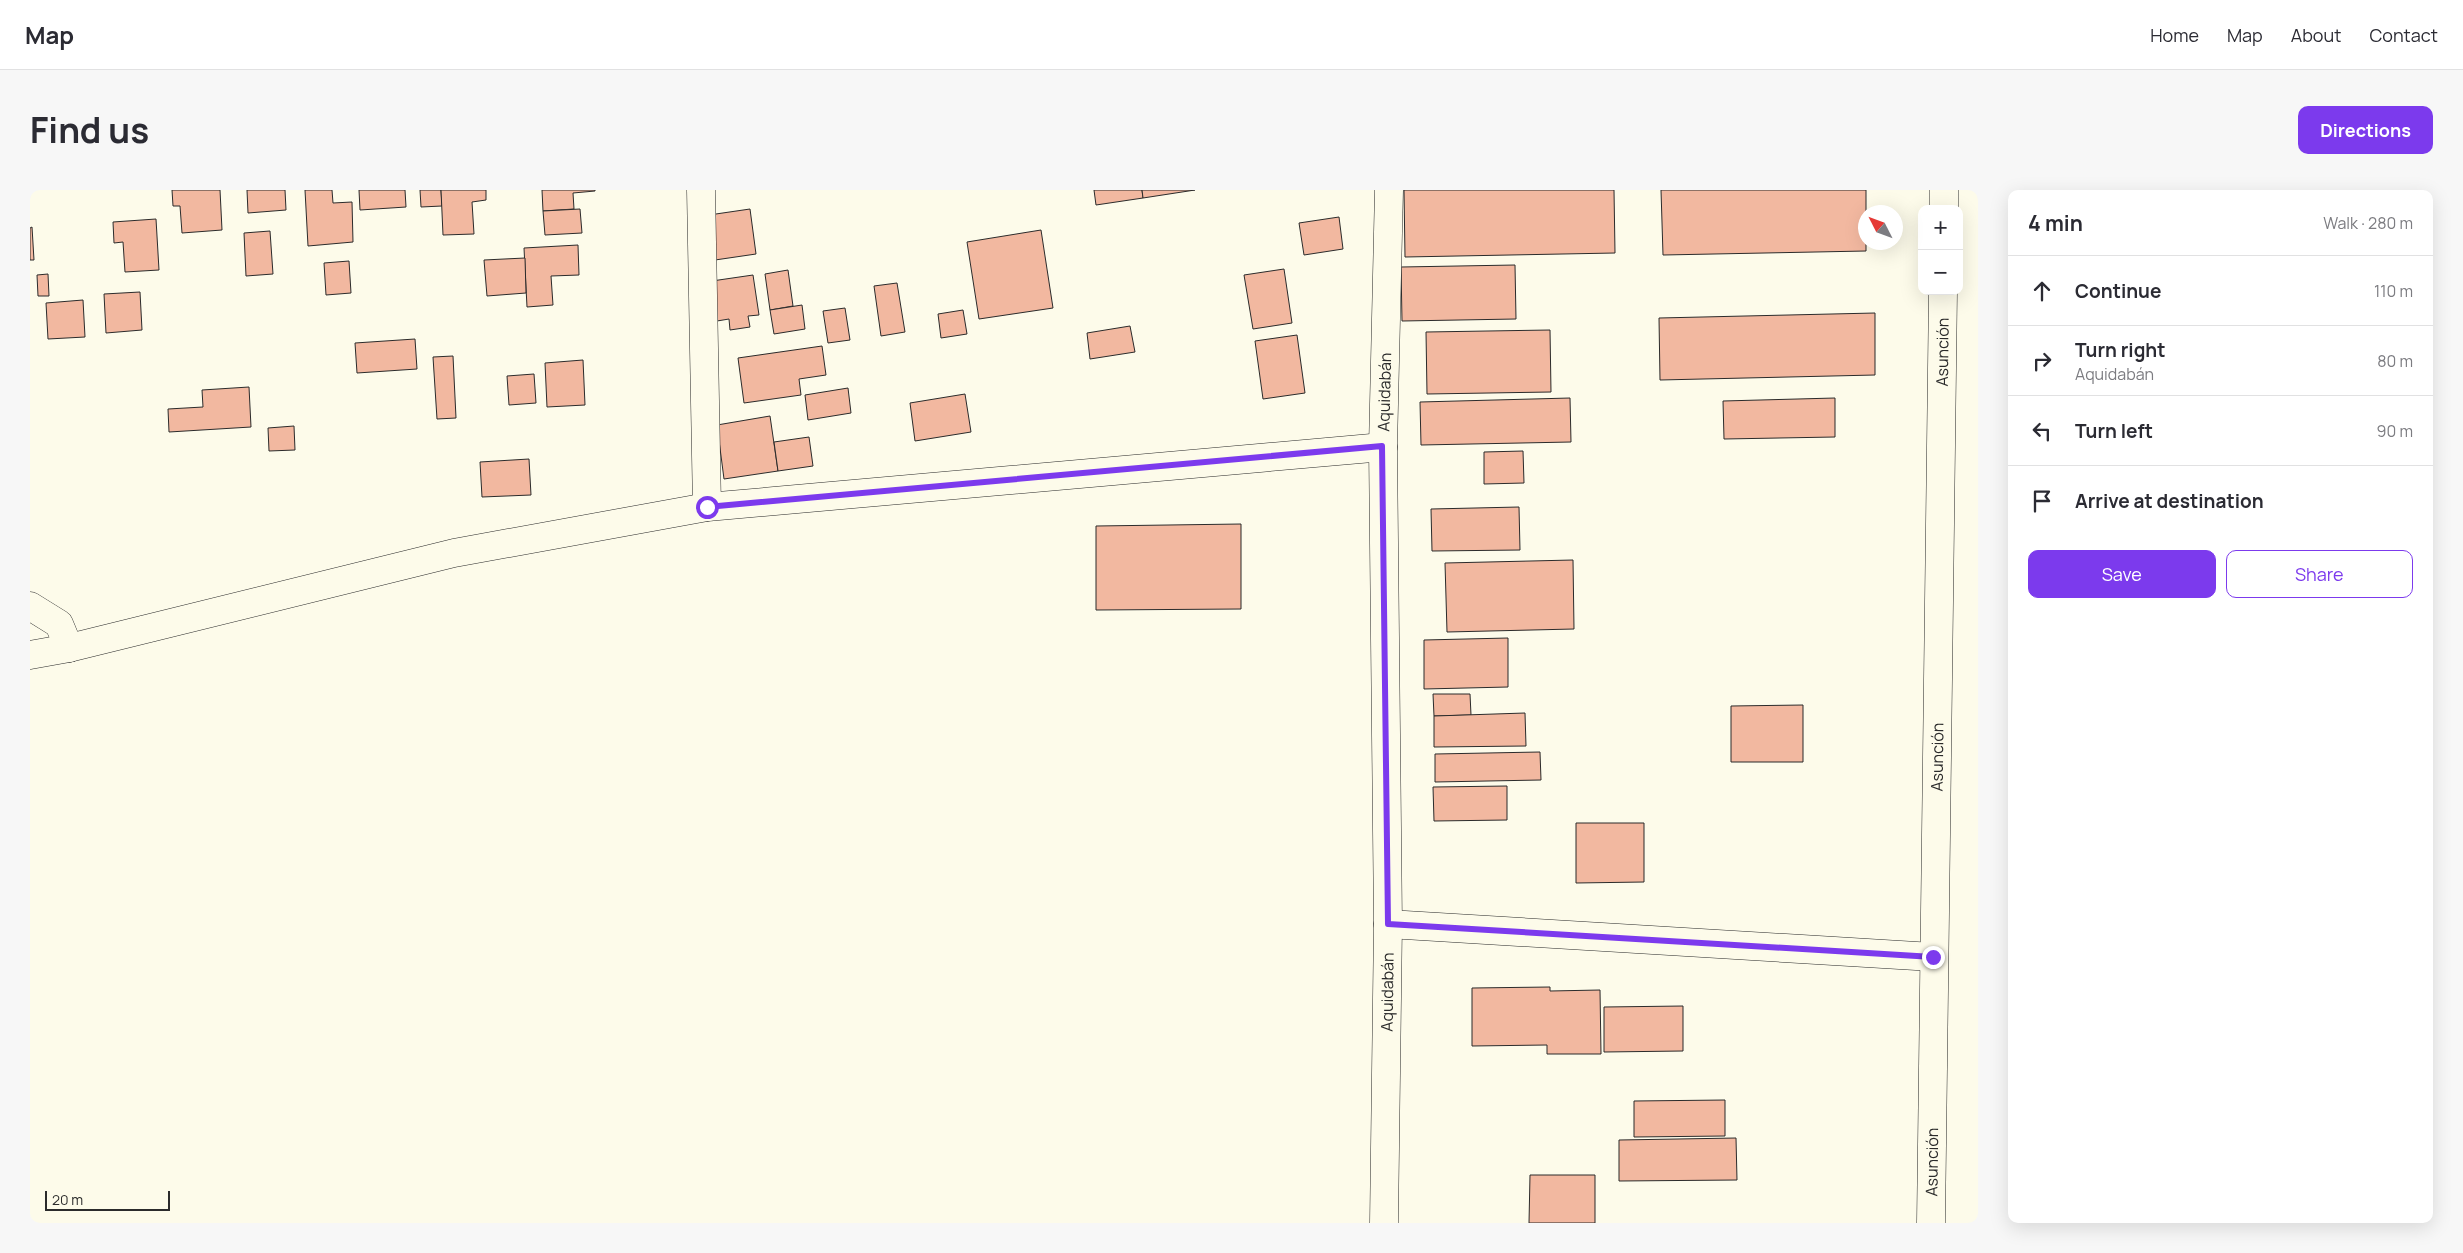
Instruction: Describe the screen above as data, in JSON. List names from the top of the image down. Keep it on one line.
{"streets":{"street":["Asunción","Aquidabán"]},"scale_bar":"20 m","north":"top left","page":{"header":"Map","nav":["Home","Map","About","Contact"],"title":"Find us","buttons":["Directions",["Save","Share"]],"heading":["4 min","Walk · 280 m"],"map_buttons":["+","−"],"list":[["Continue","110 m"],["Turn right","Aquidabán","80 m"],["Turn left","90 m"],"Arrive at destination"],"scale":"20 m"}}
